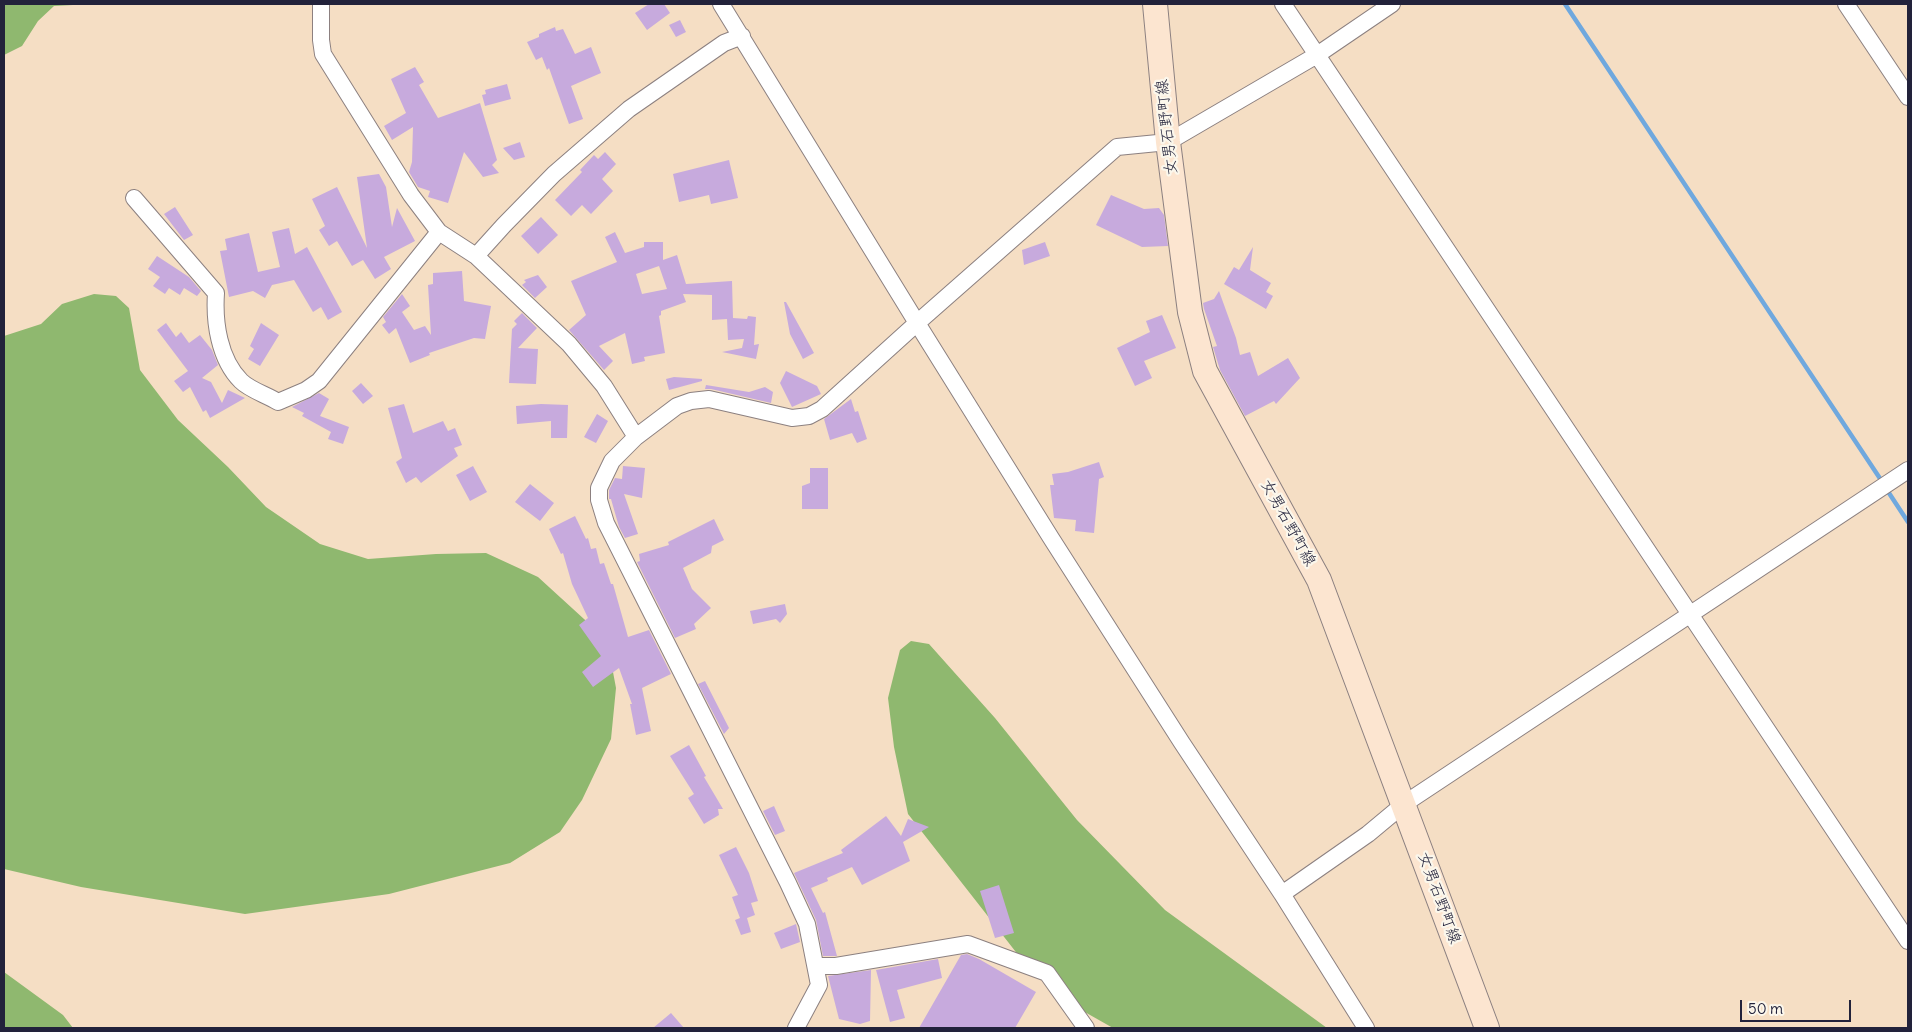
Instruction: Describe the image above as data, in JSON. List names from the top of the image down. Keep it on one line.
{"streets":{"main road":["女男石野町線"]},"scale_bar":"50 m"}
